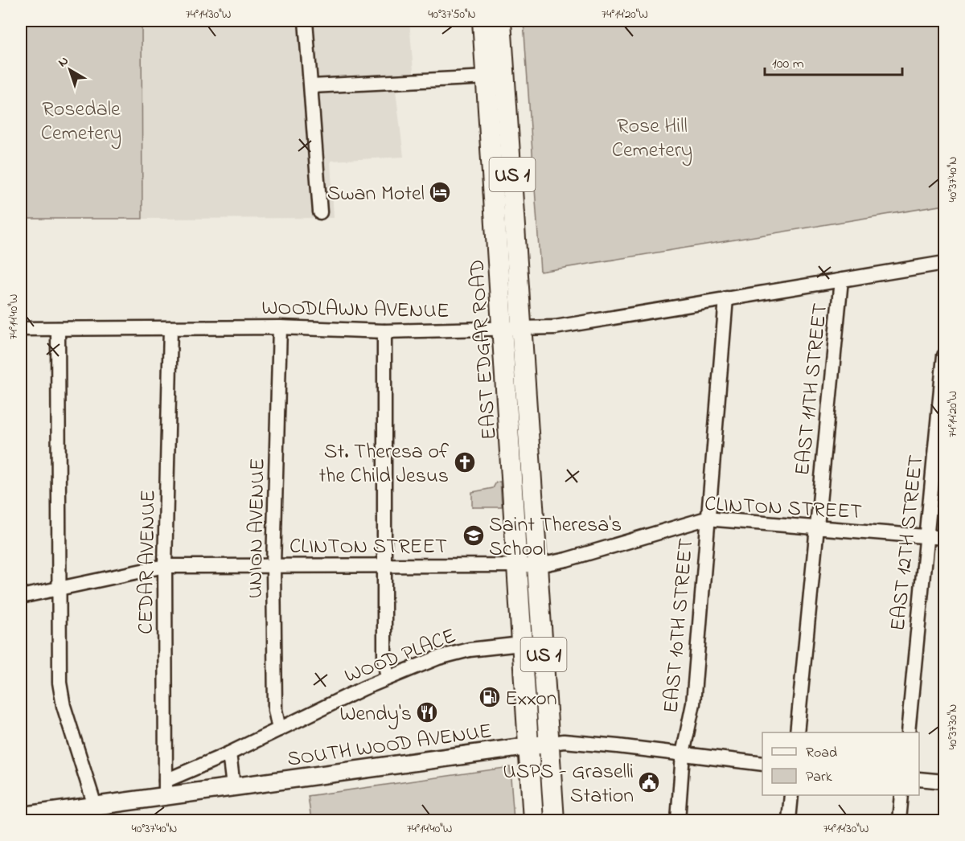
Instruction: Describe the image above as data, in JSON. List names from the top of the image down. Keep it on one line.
{"streets":{"highway":["US 1","EAST EDGAR ROAD"],"main road":["SOUTH WOOD AVENUE"],"street":["WOODLAWN AVENUE","EAST 11TH STREET","CLINTON STREET","UNION AVENUE","EAST 12TH STREET","CEDAR AVENUE","EAST 10TH STREET","WOOD PLACE"]},"crossings":[["US 1","EAST EDGAR ROAD"],["US 1","CLINTON STREET"],["US 1","SOUTH WOOD AVENUE"],["WOODLAWN AVENUE","EAST EDGAR ROAD"],["WOODLAWN AVENUE","EAST 11TH STREET"],["WOODLAWN AVENUE","UNION AVENUE"],["WOODLAWN AVENUE","CEDAR AVENUE"],["WOODLAWN AVENUE","EAST 10TH STREET"],["EAST EDGAR ROAD","CLINTON STREET"],["EAST EDGAR ROAD","WOOD PLACE"],["EAST EDGAR ROAD","SOUTH WOOD AVENUE"],["EAST 11TH STREET","CLINTON STREET"],["CLINTON STREET","UNION AVENUE"],["CLINTON STREET","EAST 12TH STREET"],["CLINTON STREET","CEDAR AVENUE"],["CLINTON STREET","EAST 10TH STREET"],["UNION AVENUE","WOOD PLACE"],["CEDAR AVENUE","WOOD PLACE"],["CEDAR AVENUE","SOUTH WOOD AVENUE"],["EAST 10TH STREET","SOUTH WOOD AVENUE"],["WOOD PLACE","SOUTH WOOD AVENUE"]],"parks":["Rosedale Cemetery","Rose Hill Cemetery"],"places":{"hotel":["Swan Motel"],"church":["St. Theresa of the Child Jesus"],"school or university":["Saint Theresa's School"],"fuel station":["Exxon"],"restaurant":["Wendy's"],"public building":["USPS - Graselli Station"]},"legend":["Road","Park"],"scale_bar":"100 m","north":"top left","coordinates":["74°14'30\"W","40°37'50\"N","74°14'20\"W","40°37'40\"N","74°14'40\"W","40°37'30\"N"]}
